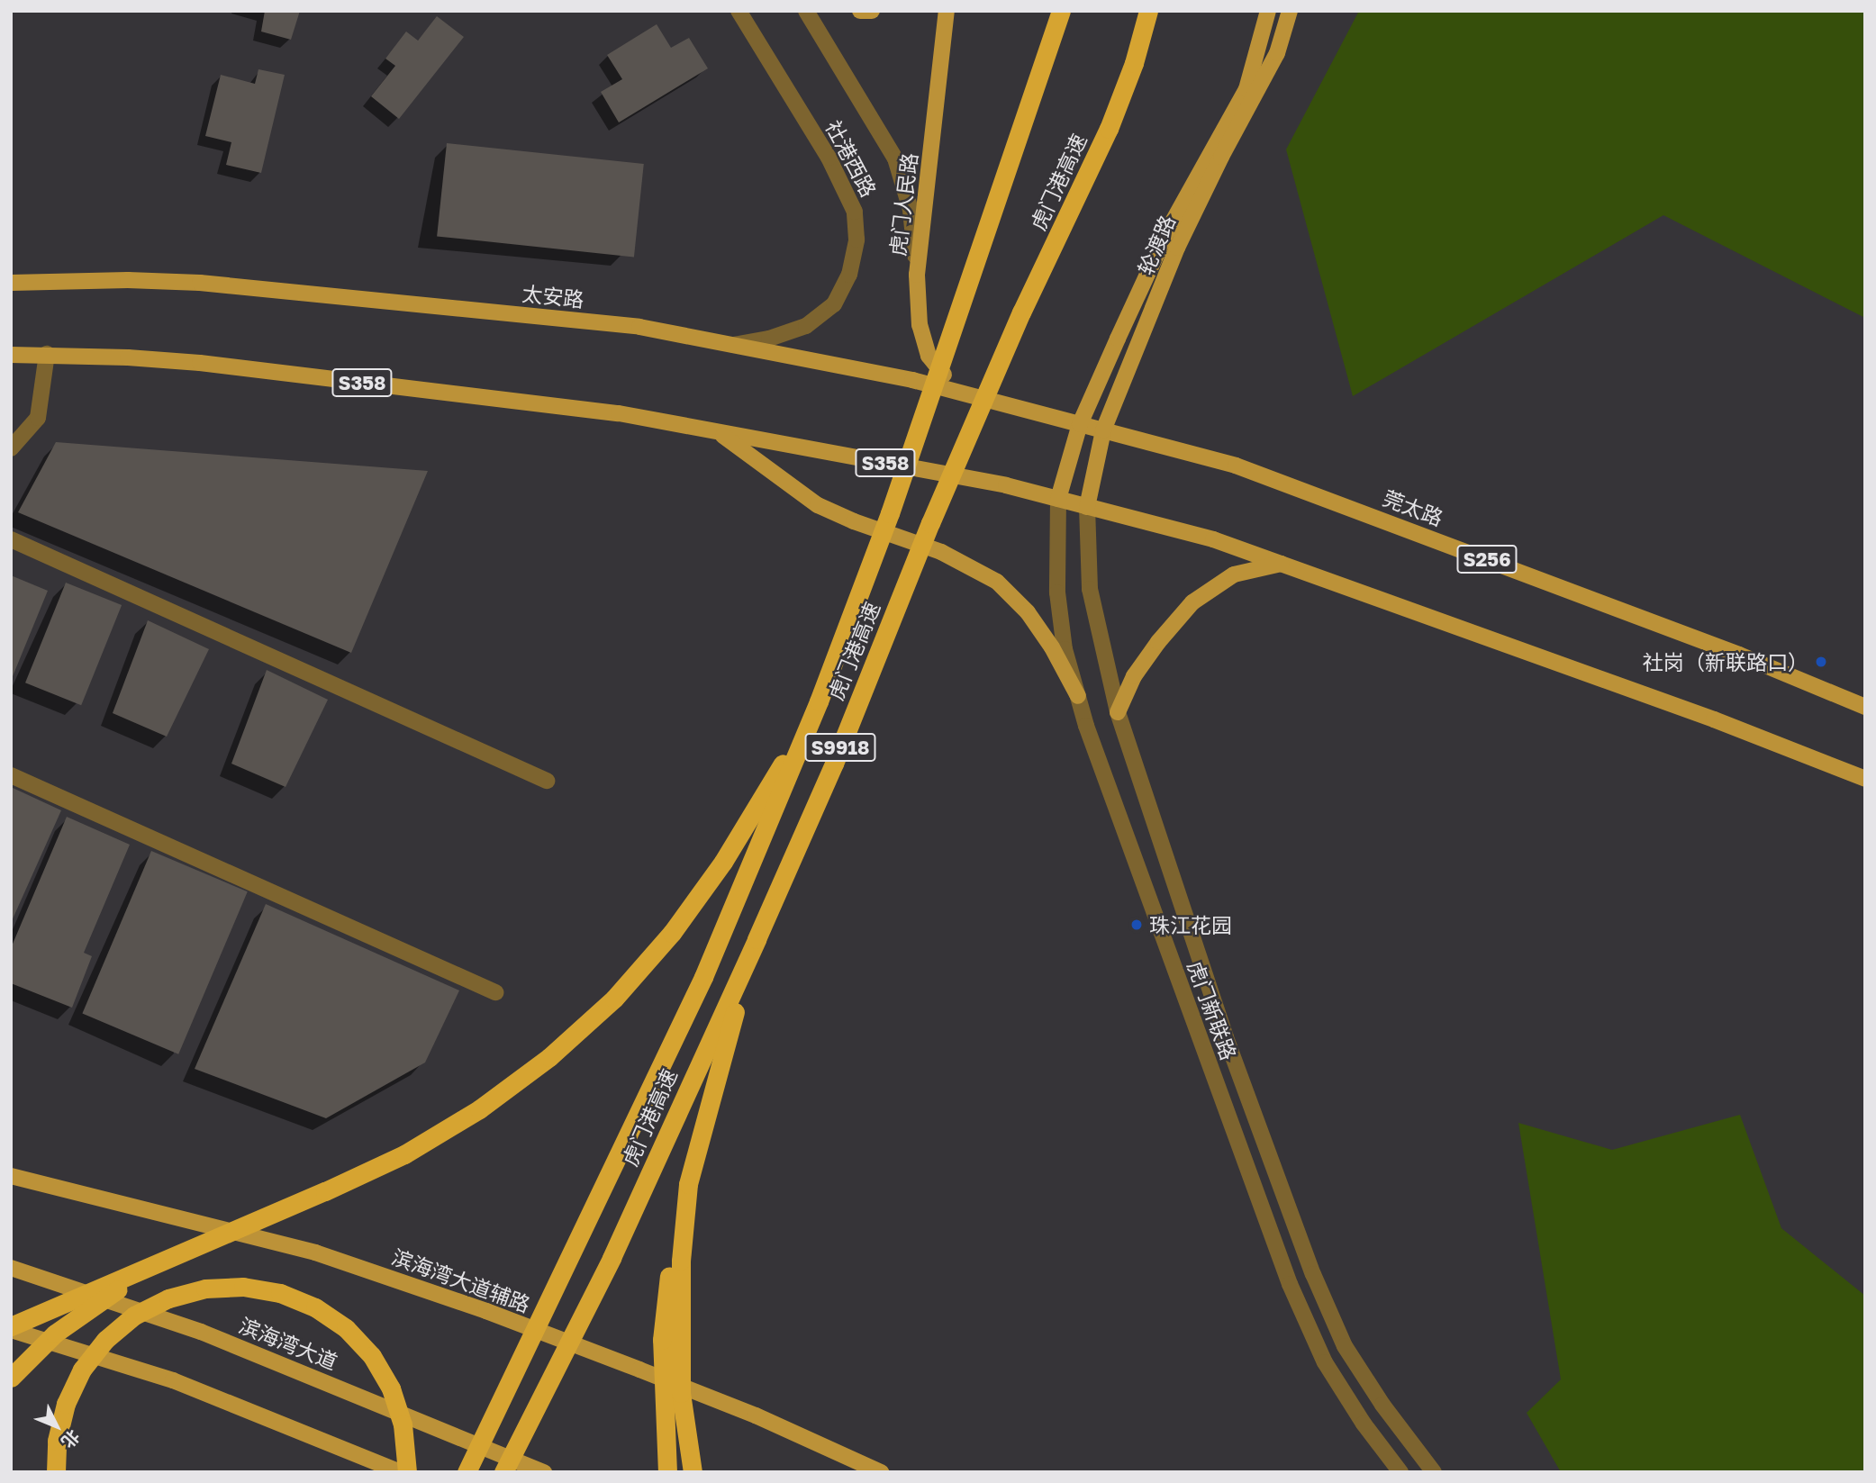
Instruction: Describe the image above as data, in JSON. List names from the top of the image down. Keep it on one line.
{"streets":{"highway":["虎门港高速","S9918"],"main road":["虎门人民路","轮渡路","太安路","S358","莞太路","S256","滨海湾大道辅路","滨海湾大道"],"street":["社港西路","虎门新联路"]},"crossings":[["社港西路","虎门人民路"],["社港西路","太安路"],["虎门人民路","太安路"],["轮渡路","太安路"],["轮渡路","S358"],["轮渡路","莞太路"],["轮渡路","虎门新联路"],["太安路","莞太路"],["S358","虎门新联路"]],"places":["社岗（新联路口）","珠江花园"],"north":"bottom right"}
